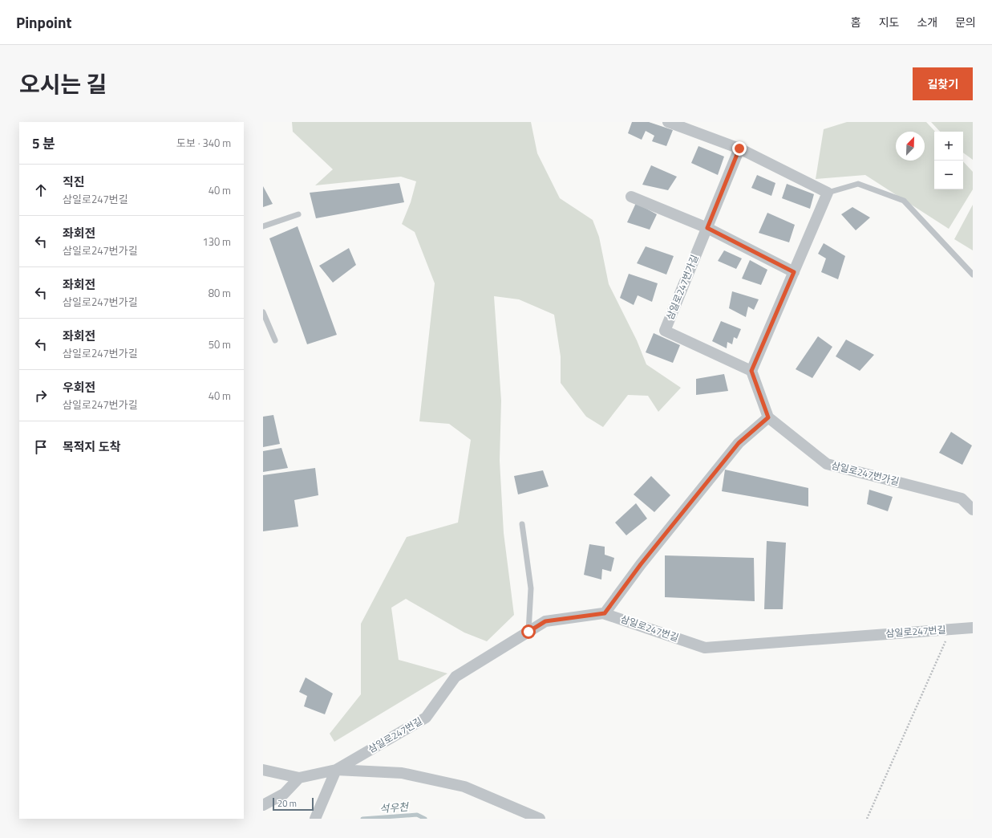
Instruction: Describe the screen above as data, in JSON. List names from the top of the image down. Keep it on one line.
{"streets":{"street":["삼일로247번가길","삼일로247번길"]},"water":["석우천"],"scale_bar":"20 m","north":"top right","page":{"header":"Pinpoint","nav":["홈","지도","소개","문의"],"title":"오시는 길","buttons":"길찾기","heading":["5 분","도보 · 340 m"],"map_buttons":["+","−"],"list":[["직진","삼일로247번길","40 m"],["좌회전","삼일로247번가길","130 m"],["좌회전","삼일로247번가길","80 m"],["좌회전","삼일로247번가길","50 m"],["우회전","삼일로247번가길","40 m"],"목적지 도착"],"scale":"20 m"}}
